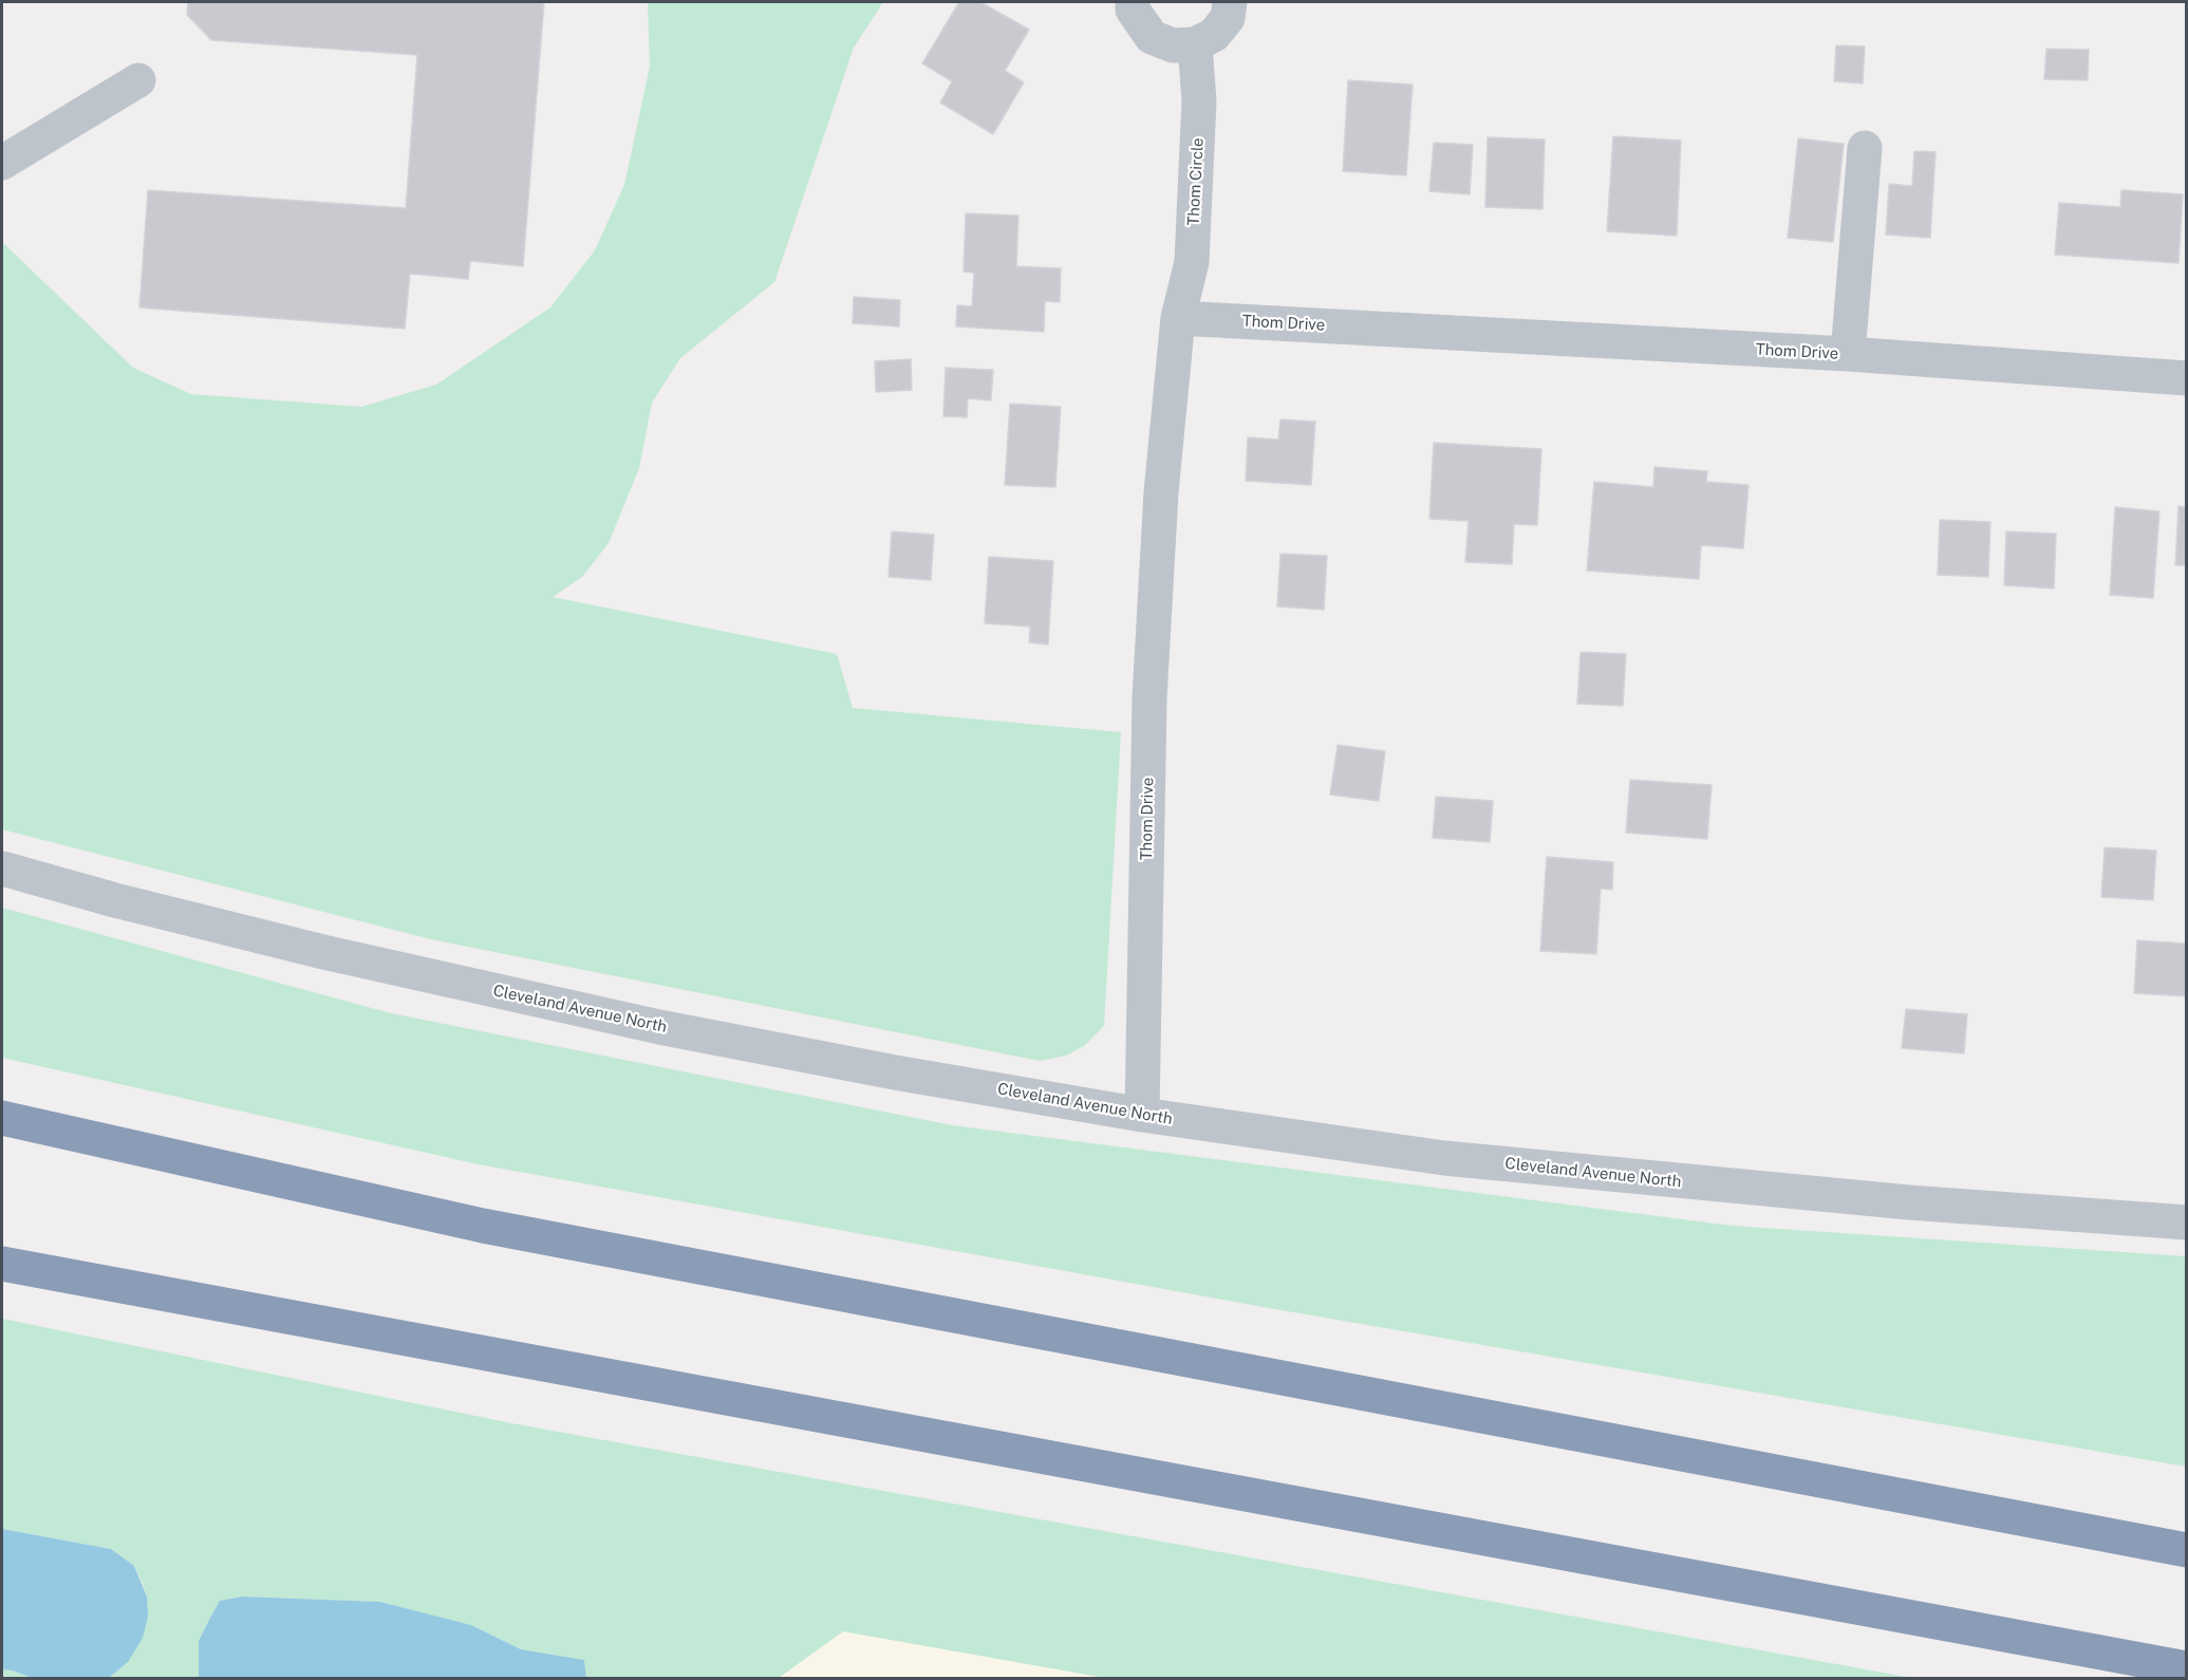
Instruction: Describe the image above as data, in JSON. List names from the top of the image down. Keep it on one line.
{"streets":{"street":["Thom Circle","Thom Drive","Cleveland Avenue North"]},"crossings":[["Thom Circle","Thom Drive"],["Thom Drive","Cleveland Avenue North"]]}
